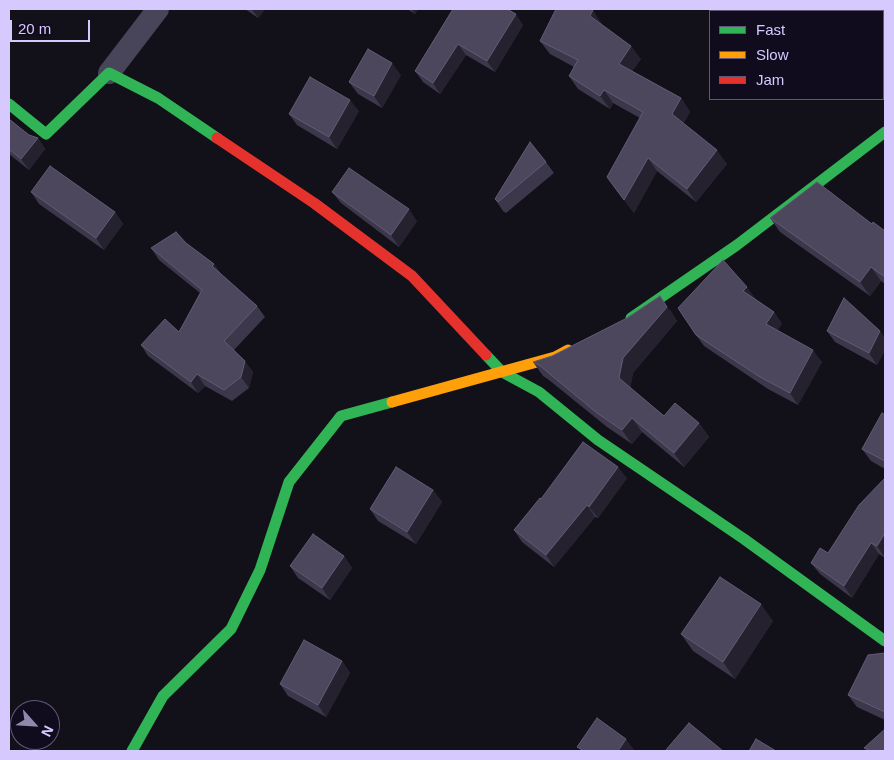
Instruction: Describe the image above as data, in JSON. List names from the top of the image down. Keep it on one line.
{"legend":["Fast","Slow","Jam"],"scale_bar":"20 m","north":"bottom right"}
